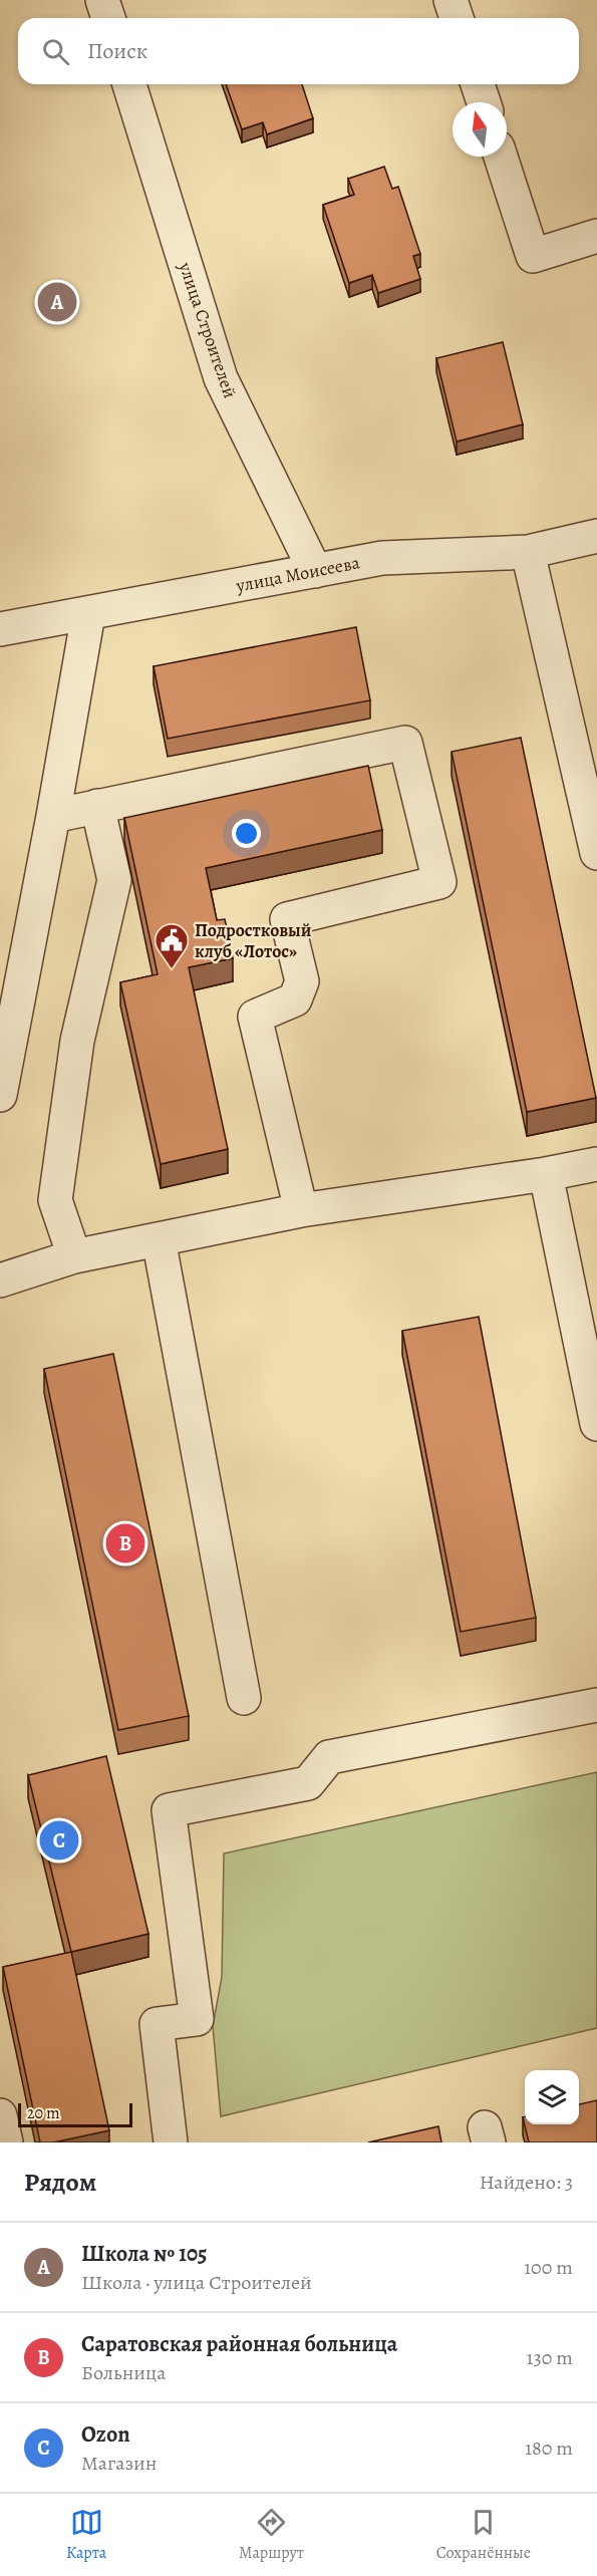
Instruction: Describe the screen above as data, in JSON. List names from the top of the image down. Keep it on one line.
{"streets":{"street":["улица Строителей","улица Моисеева"]},"crossings":[["улица Строителей","улица Моисеева"]],"places":{"public building":["Подростковый клуб «Лотос»"]},"scale_bar":"20 m","north":"top","page":{"search":"Поиск","pins":["A","B","C"],"scale":"20 m","heading":["Рядом","Найдено: 3"],"list":[{"mark":"A","name":"Школа № 105","note":"Школа · улица Строителей","value":"100 m"},{"mark":"B","name":"Саратовская районная больница","note":"Больница","value":"130 m"},{"mark":"C","name":"Ozon","note":"Магазин","value":"180 m"}],"nav":["Карта","Маршрут","Сохранённые"]}}
